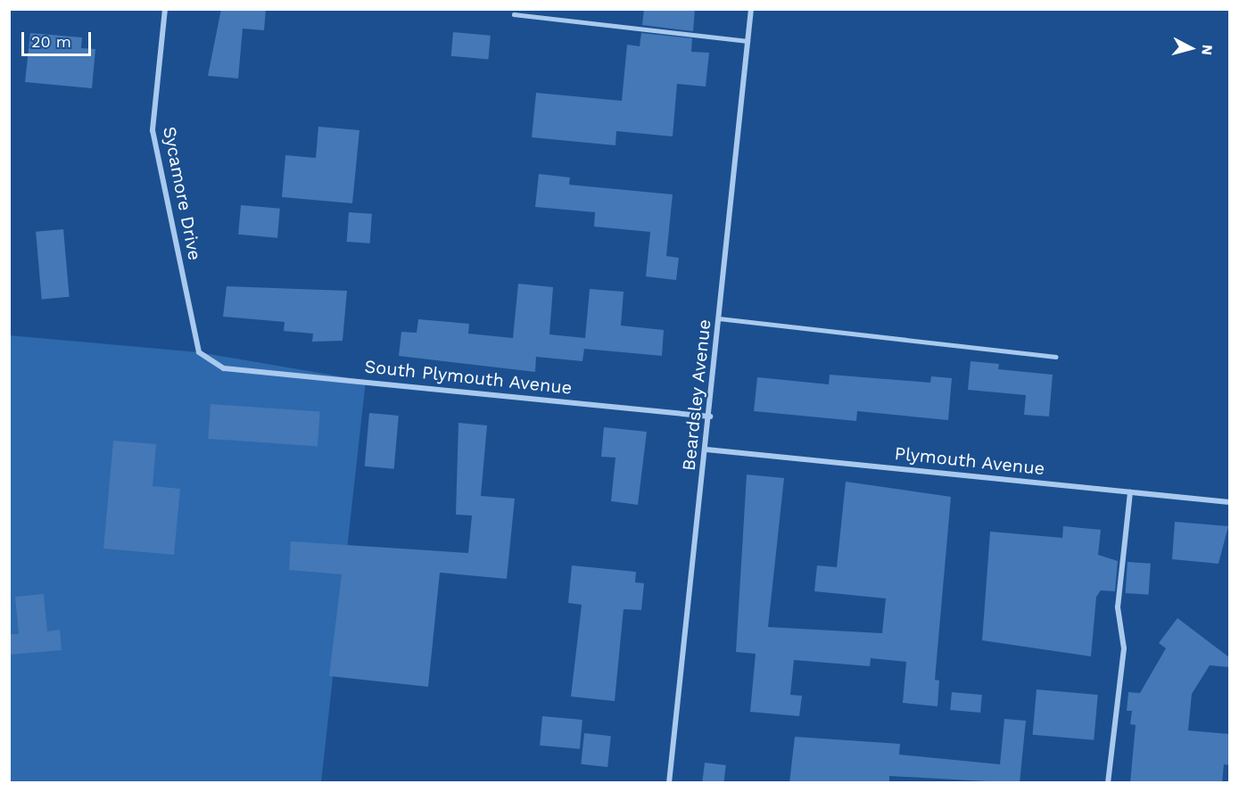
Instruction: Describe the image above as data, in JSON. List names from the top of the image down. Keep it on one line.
{"streets":{"street":["Sycamore Drive","South Plymouth Avenue","Beardsley Avenue","Plymouth Avenue"]},"crossings":[["Sycamore Drive","South Plymouth Avenue"],["South Plymouth Avenue","Beardsley Avenue"],["Beardsley Avenue","Plymouth Avenue"]],"scale_bar":"20 m","north":"right"}
